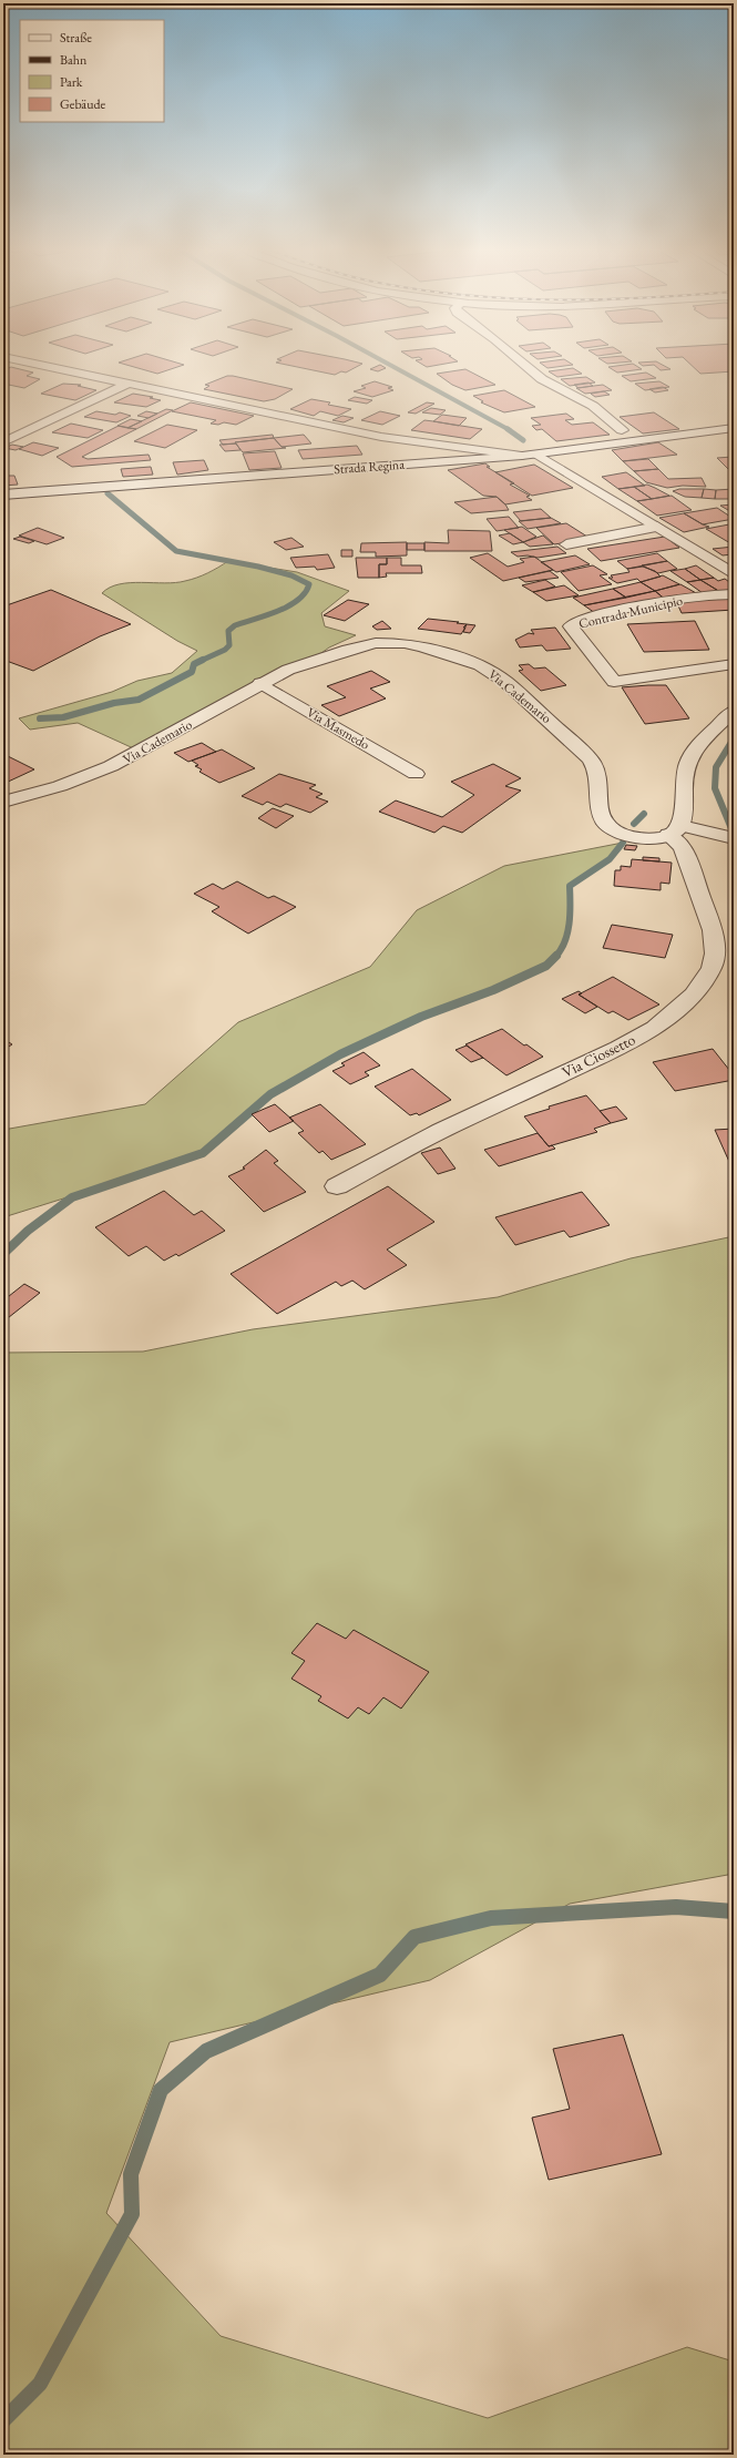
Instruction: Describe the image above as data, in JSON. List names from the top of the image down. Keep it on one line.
{"streets":{"street":["Strada Regina","Contrada Municipio","Via Cademario","Via Masmedo","Via Ciossetto"]},"crossings":[["Via Cademario","Via Masmedo"],["Via Cademario","Via Ciossetto"]],"legend":["Straße","Bahn","Park","Gebäude"]}
